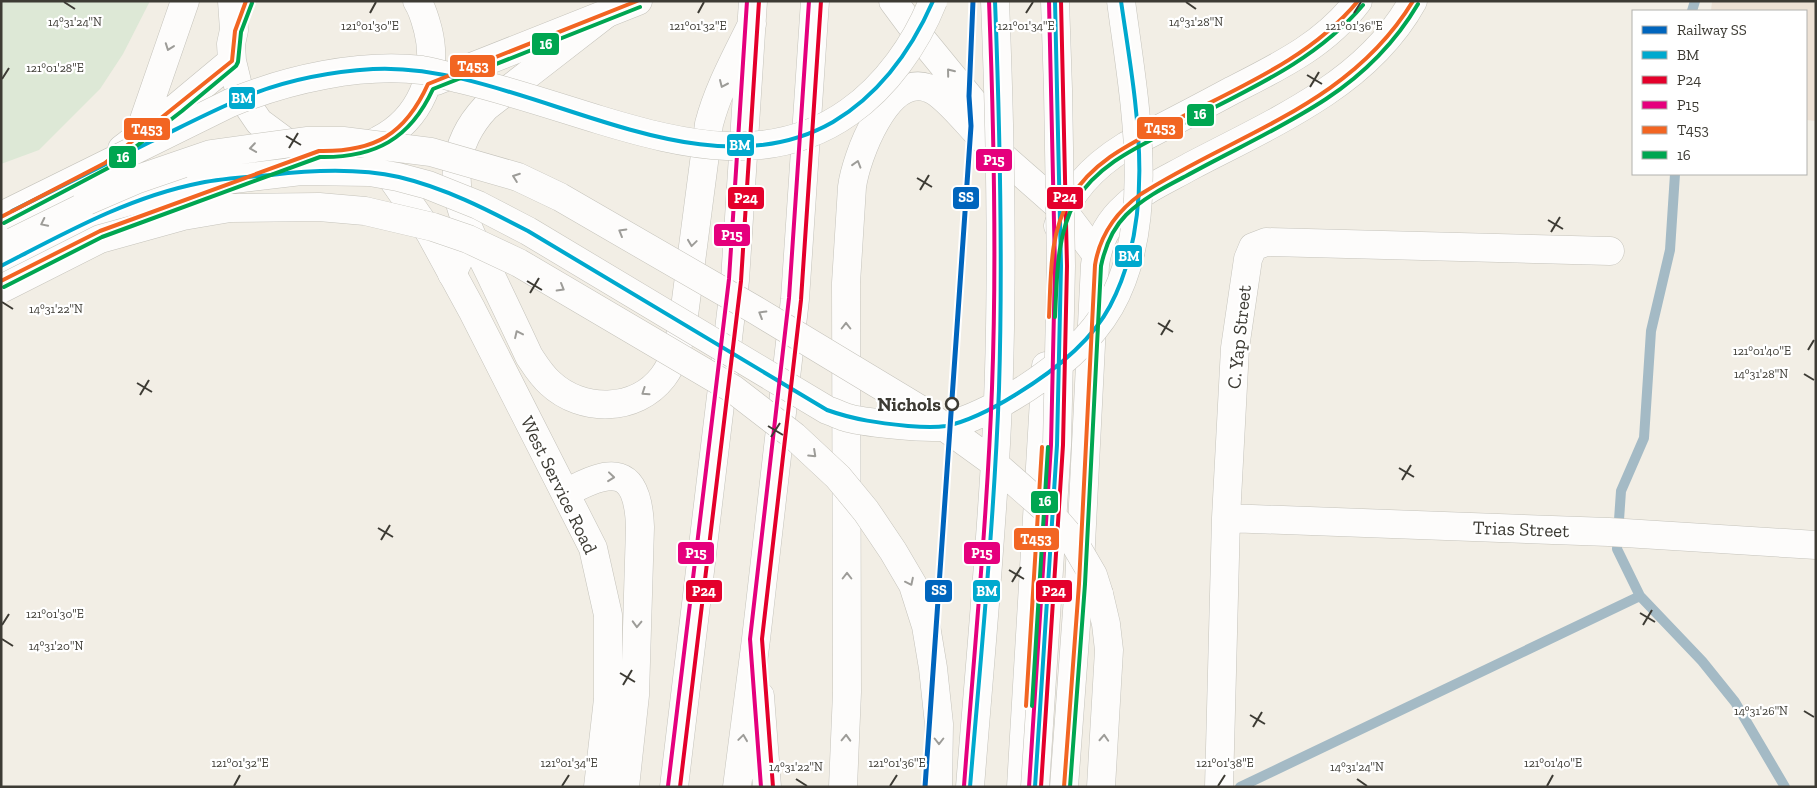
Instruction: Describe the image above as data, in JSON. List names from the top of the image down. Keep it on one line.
{"streets":{"main road":["C. Yap Street","West Service Road","Trias Street"]},"crossings":[["C. Yap Street","Trias Street"]],"places":["Nichols"],"lines":["rail line SS","transit line BM","transit line P24","transit line P15","transit line T453","transit line 16"],"legend":["Railway SS","BM","P24","P15","T453","16"],"coordinates":["14°31'24\"N","14°31'28\"N","121°01'34\"E","121°01'30\"E","121°01'32\"E","121°01'36\"E","121°01'28\"E","14°31'22\"N","121°01'40\"E","14°31'20\"N","14°31'26\"N","121°01'38\"E"]}
